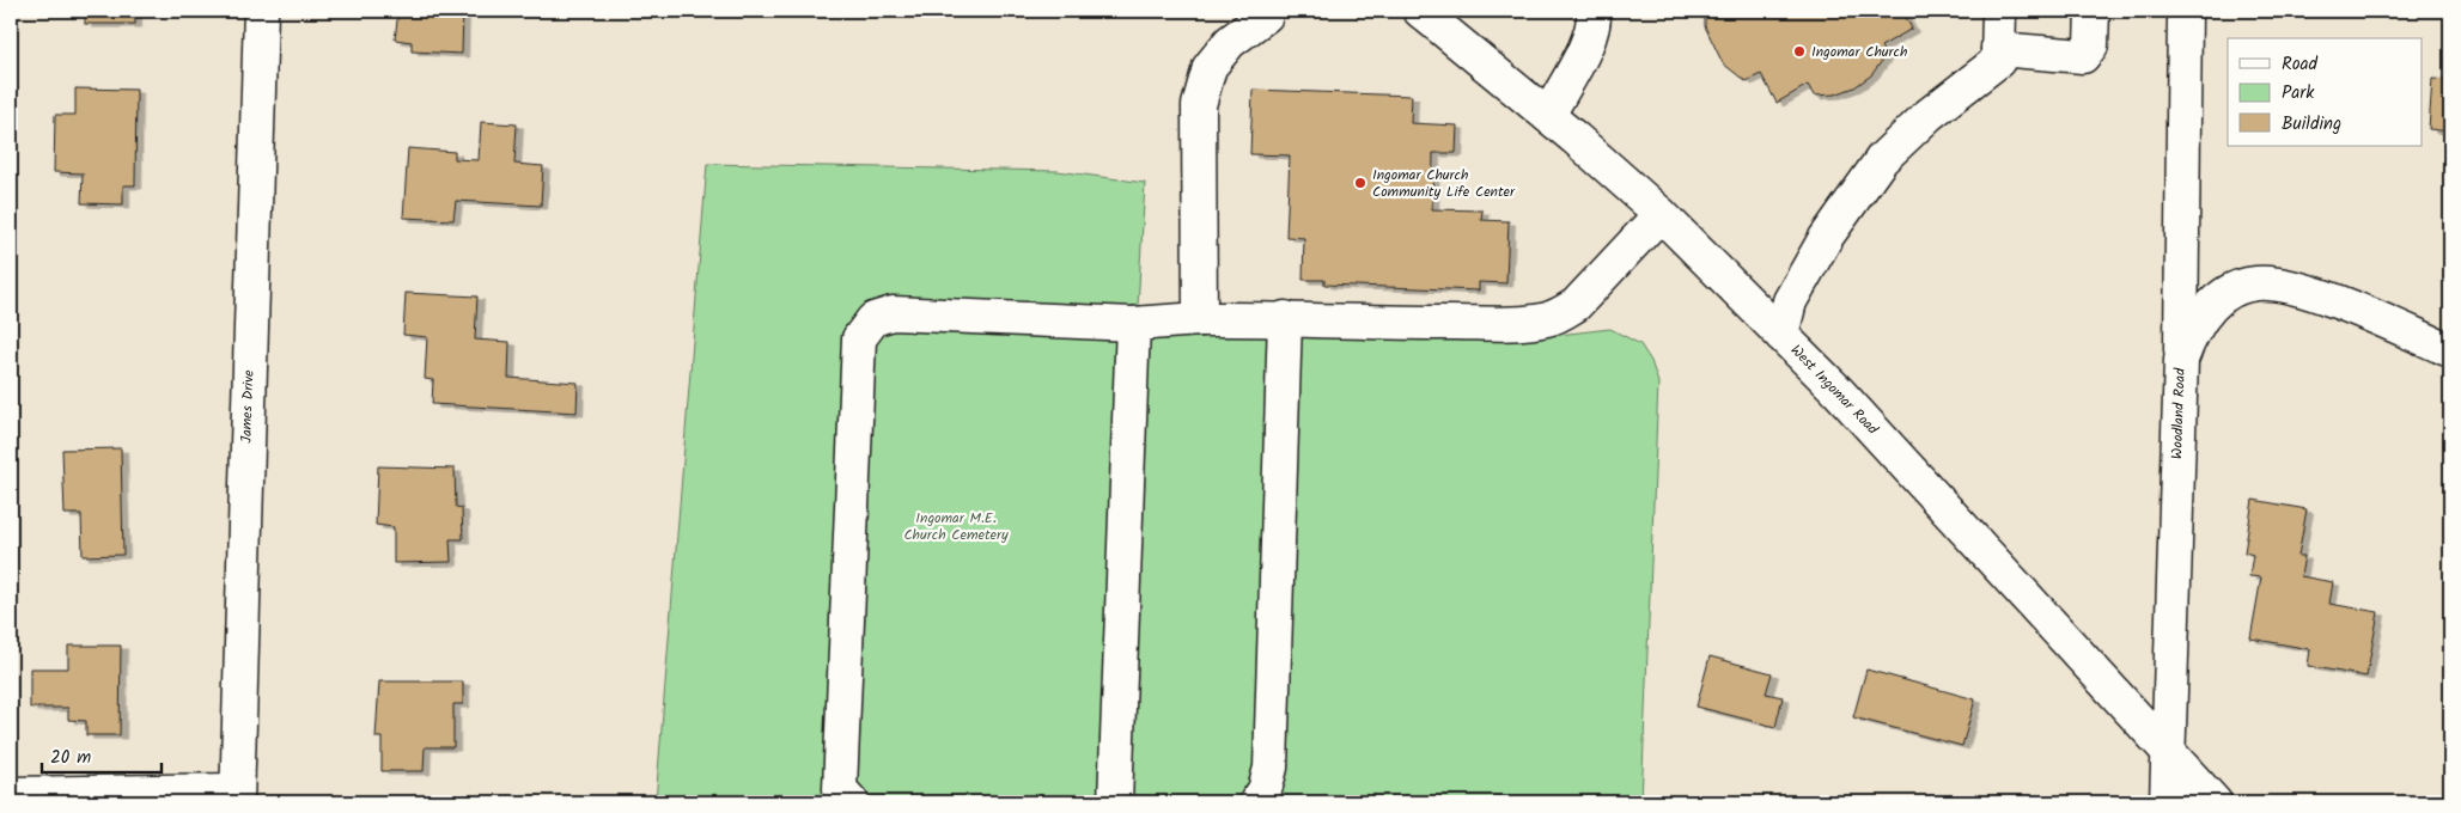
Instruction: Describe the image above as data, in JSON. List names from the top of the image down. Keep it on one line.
{"streets":{"street":["West Ingomar Road","James Drive","Woodland Road"]},"crossings":[["West Ingomar Road","Woodland Road"]],"parks":["Ingomar M.E. Church Cemetery"],"places":["Ingomar Church","Ingomar Church Community Life Center"],"legend":["Road","Park","Building"],"scale_bar":"20 m"}
